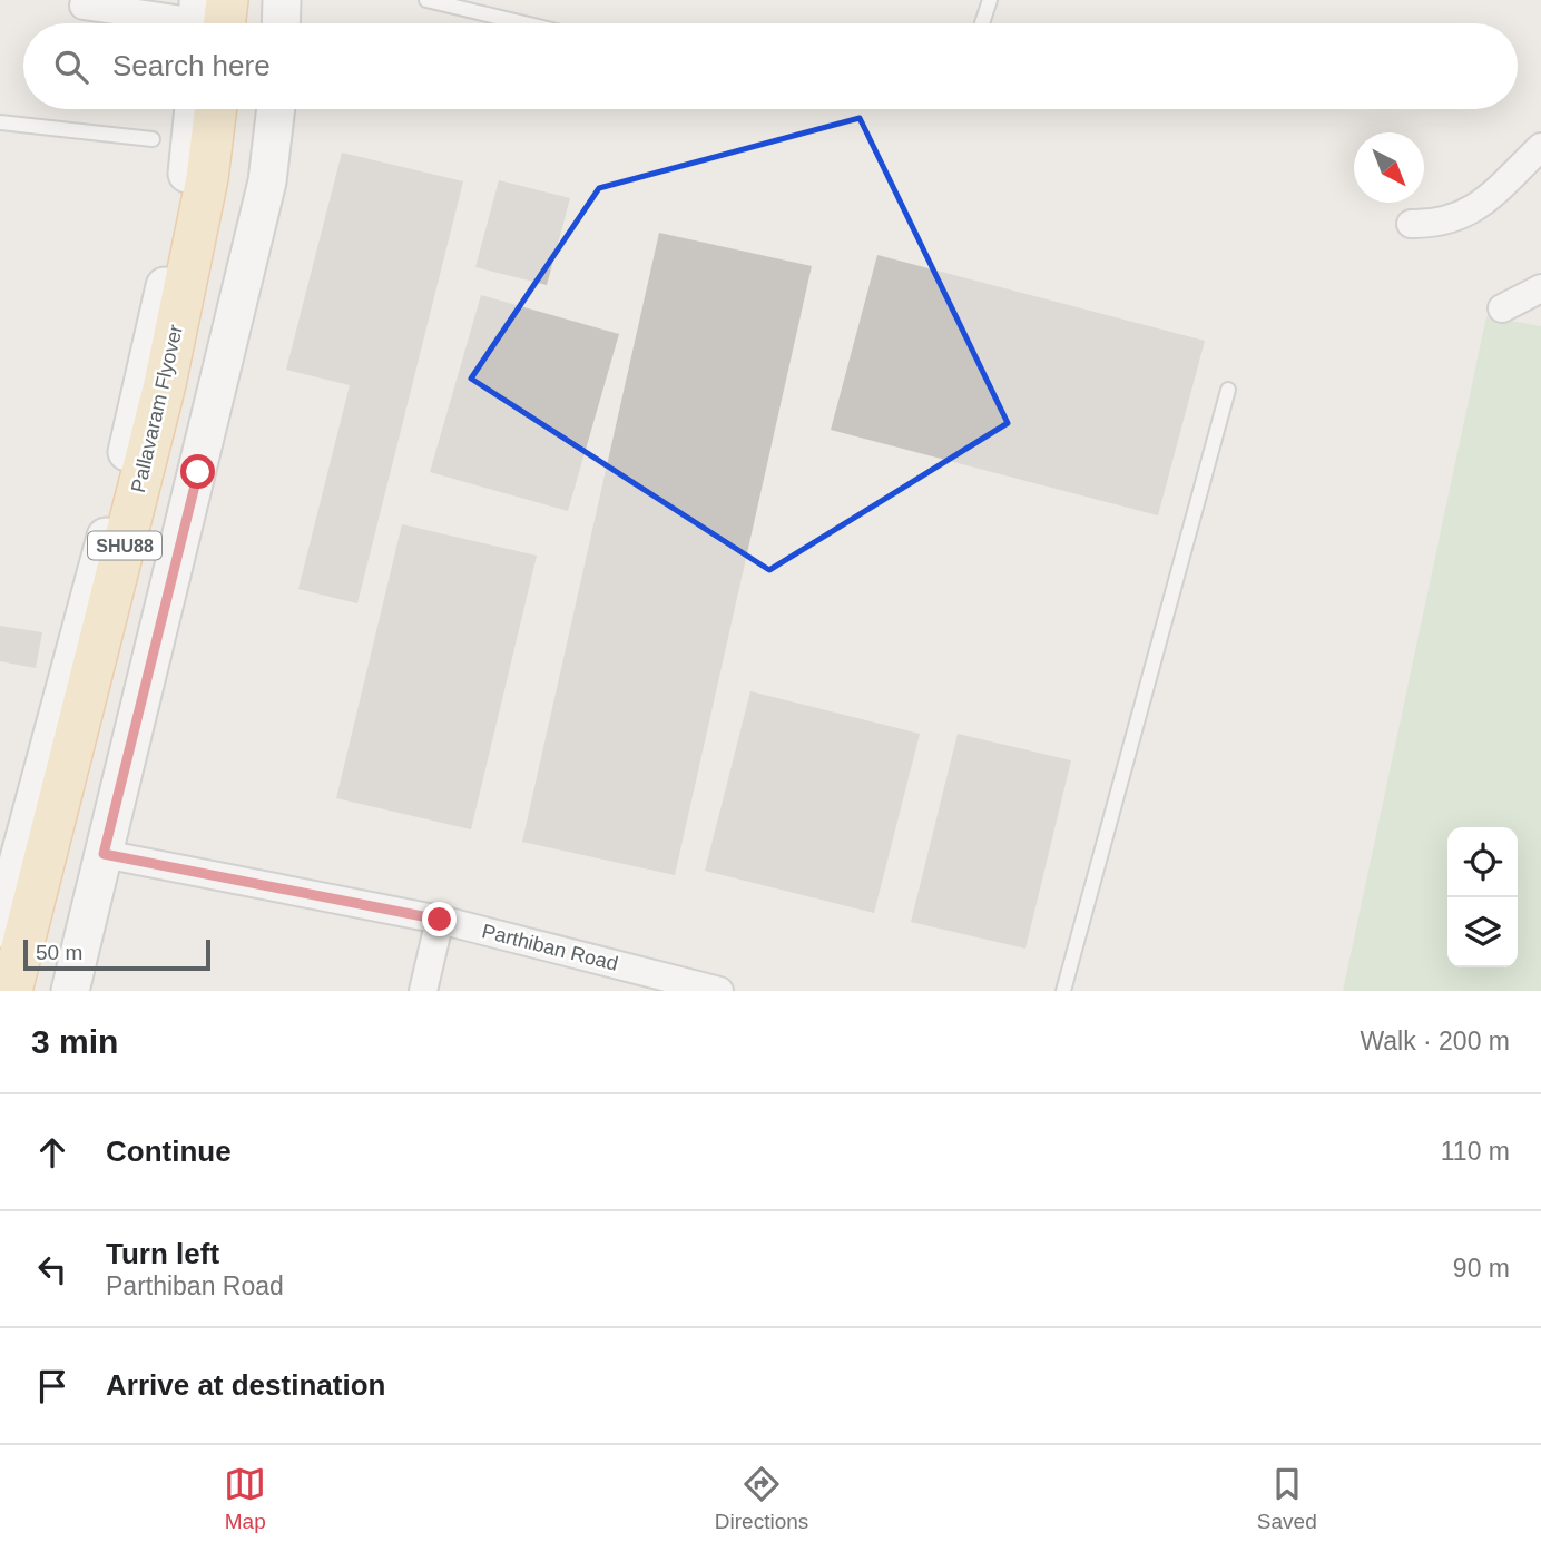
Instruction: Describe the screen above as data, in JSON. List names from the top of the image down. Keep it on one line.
{"streets":{"main road":["Pallavaram Flyover","SHU88"],"street":["Parthiban Road"]},"scale_bar":"50 m","north":"bottom right","page":{"search":"Search here","scale":"50 m","heading":["3 min","Walk · 200 m"],"list":[["Continue","110 m"],["Turn left","Parthiban Road","90 m"],"Arrive at destination"],"nav":["Map","Directions","Saved"]}}
